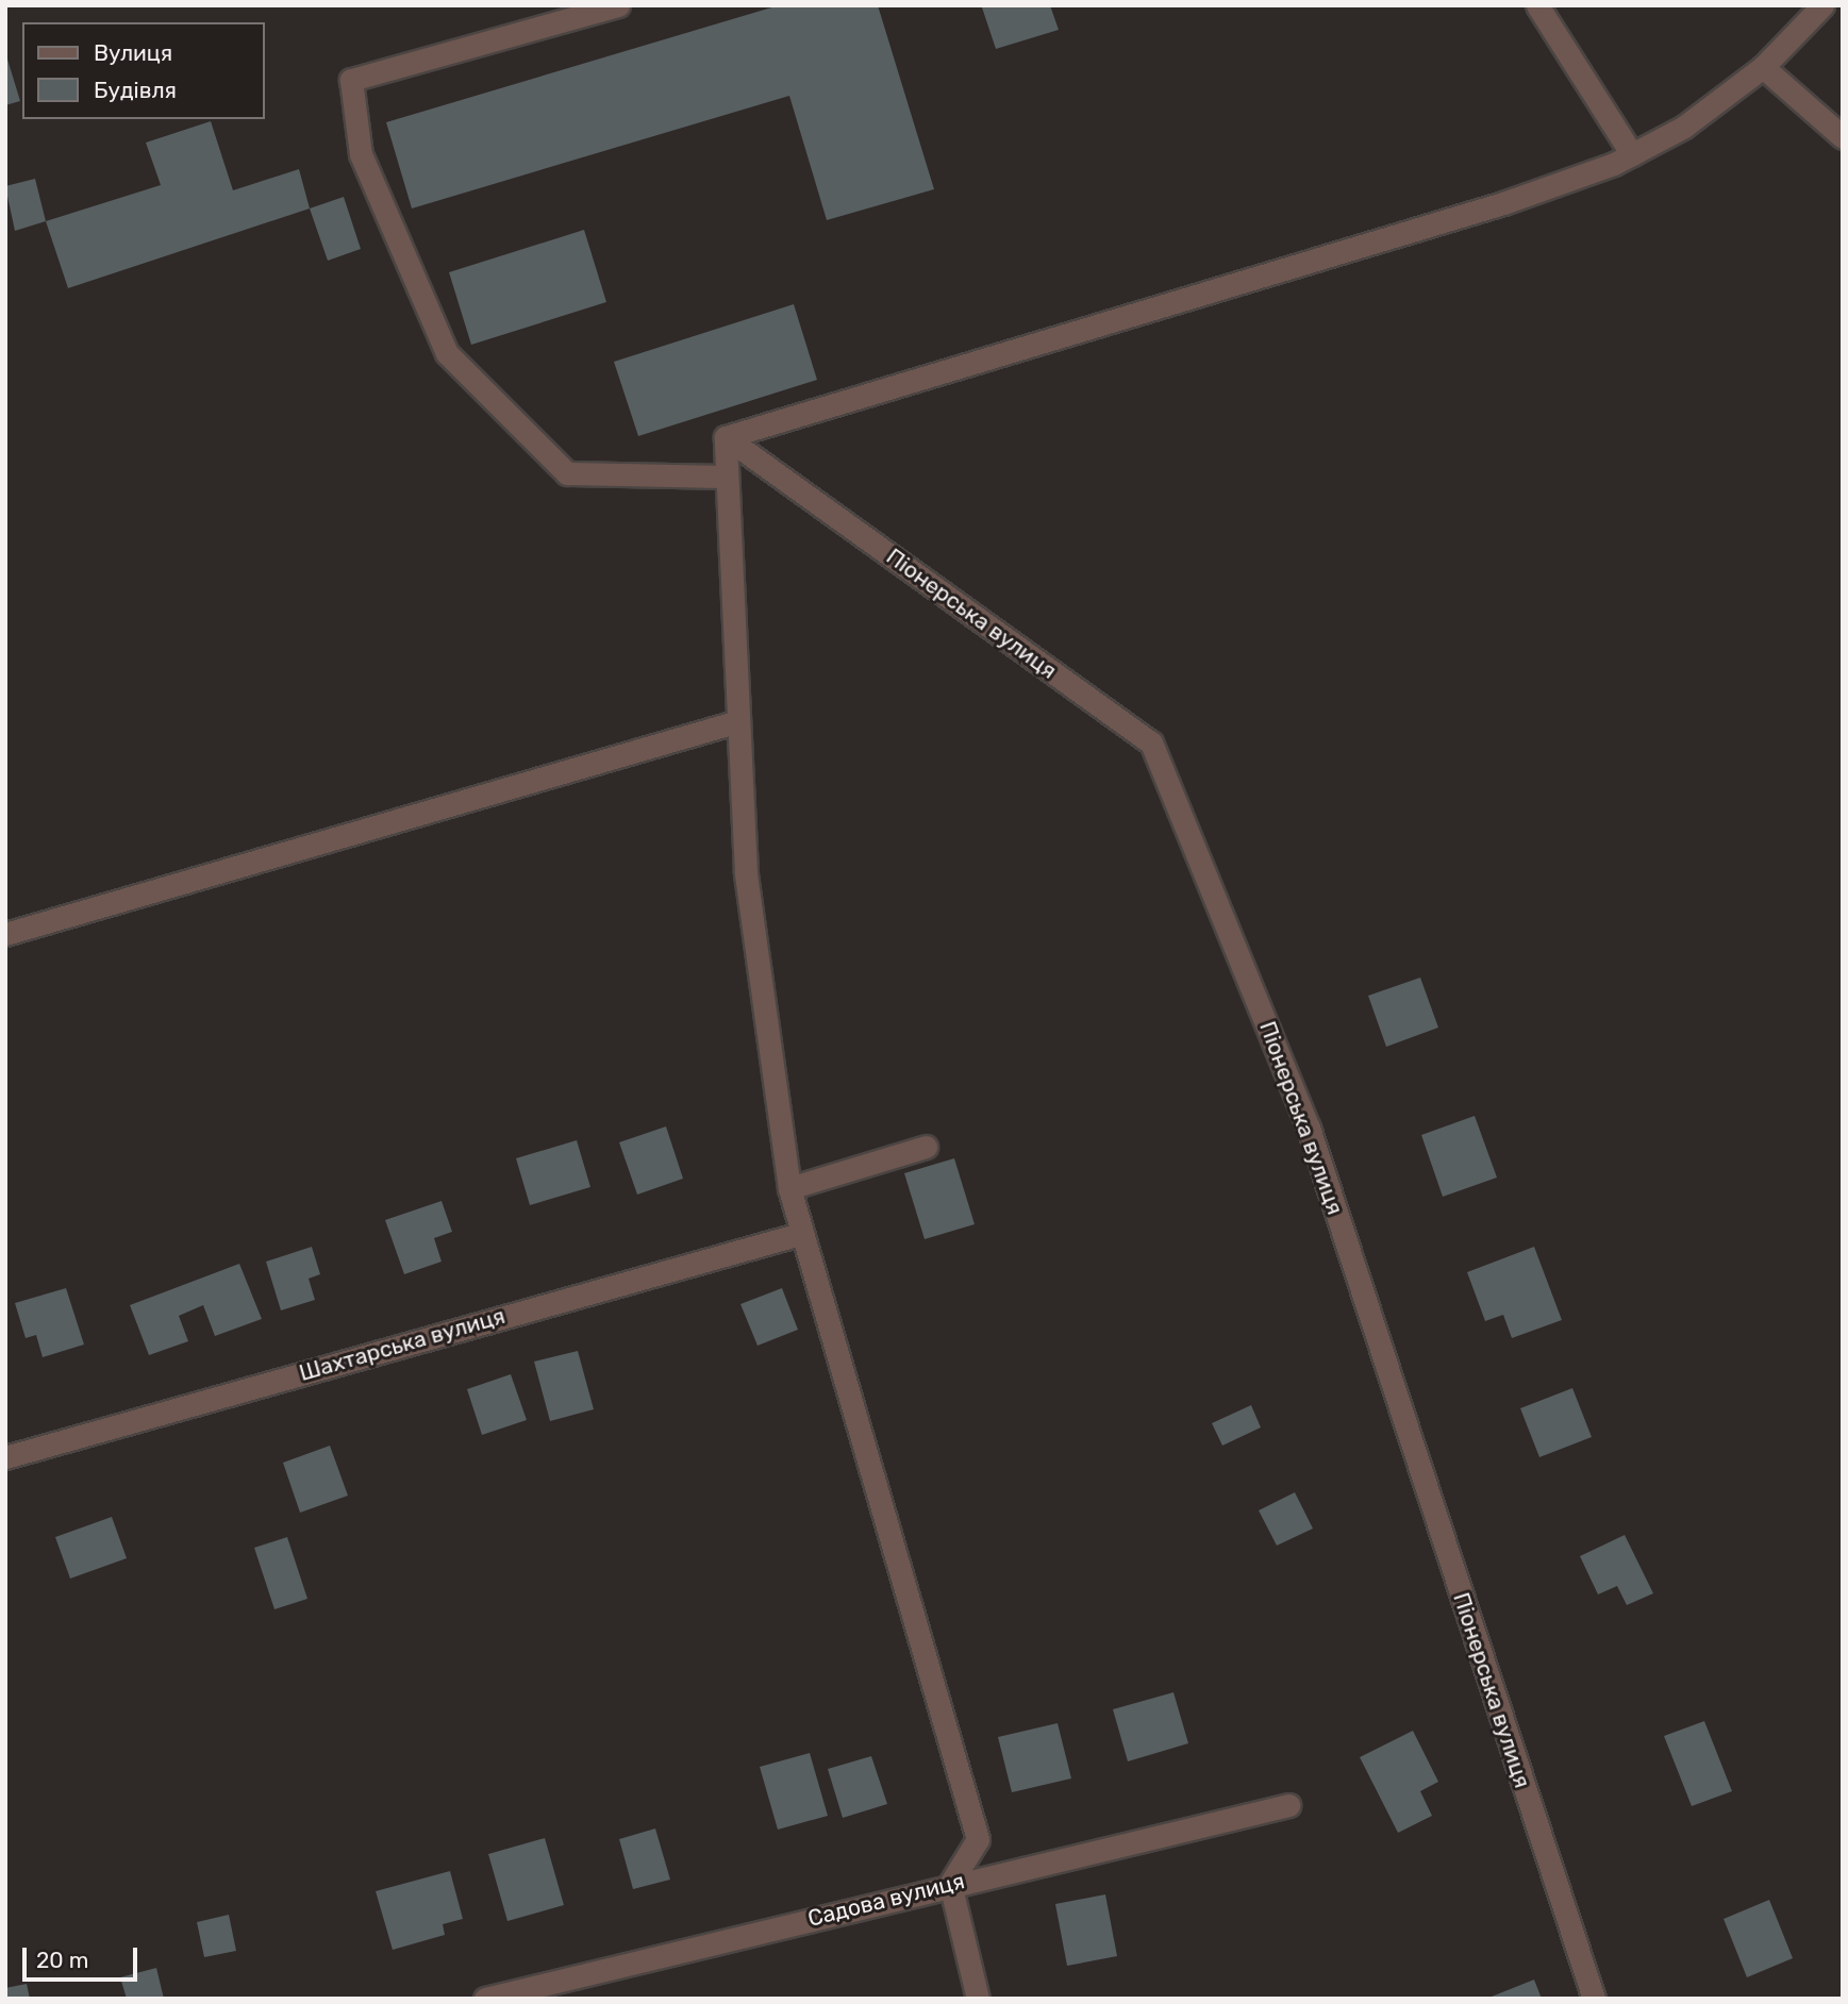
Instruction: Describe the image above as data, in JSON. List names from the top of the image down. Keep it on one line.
{"streets":{"street":["Піонерська вулиця","Шахтарська вулиця","Садова вулиця"]},"legend":["Вулиця","Будівля"],"scale_bar":"20 m"}
